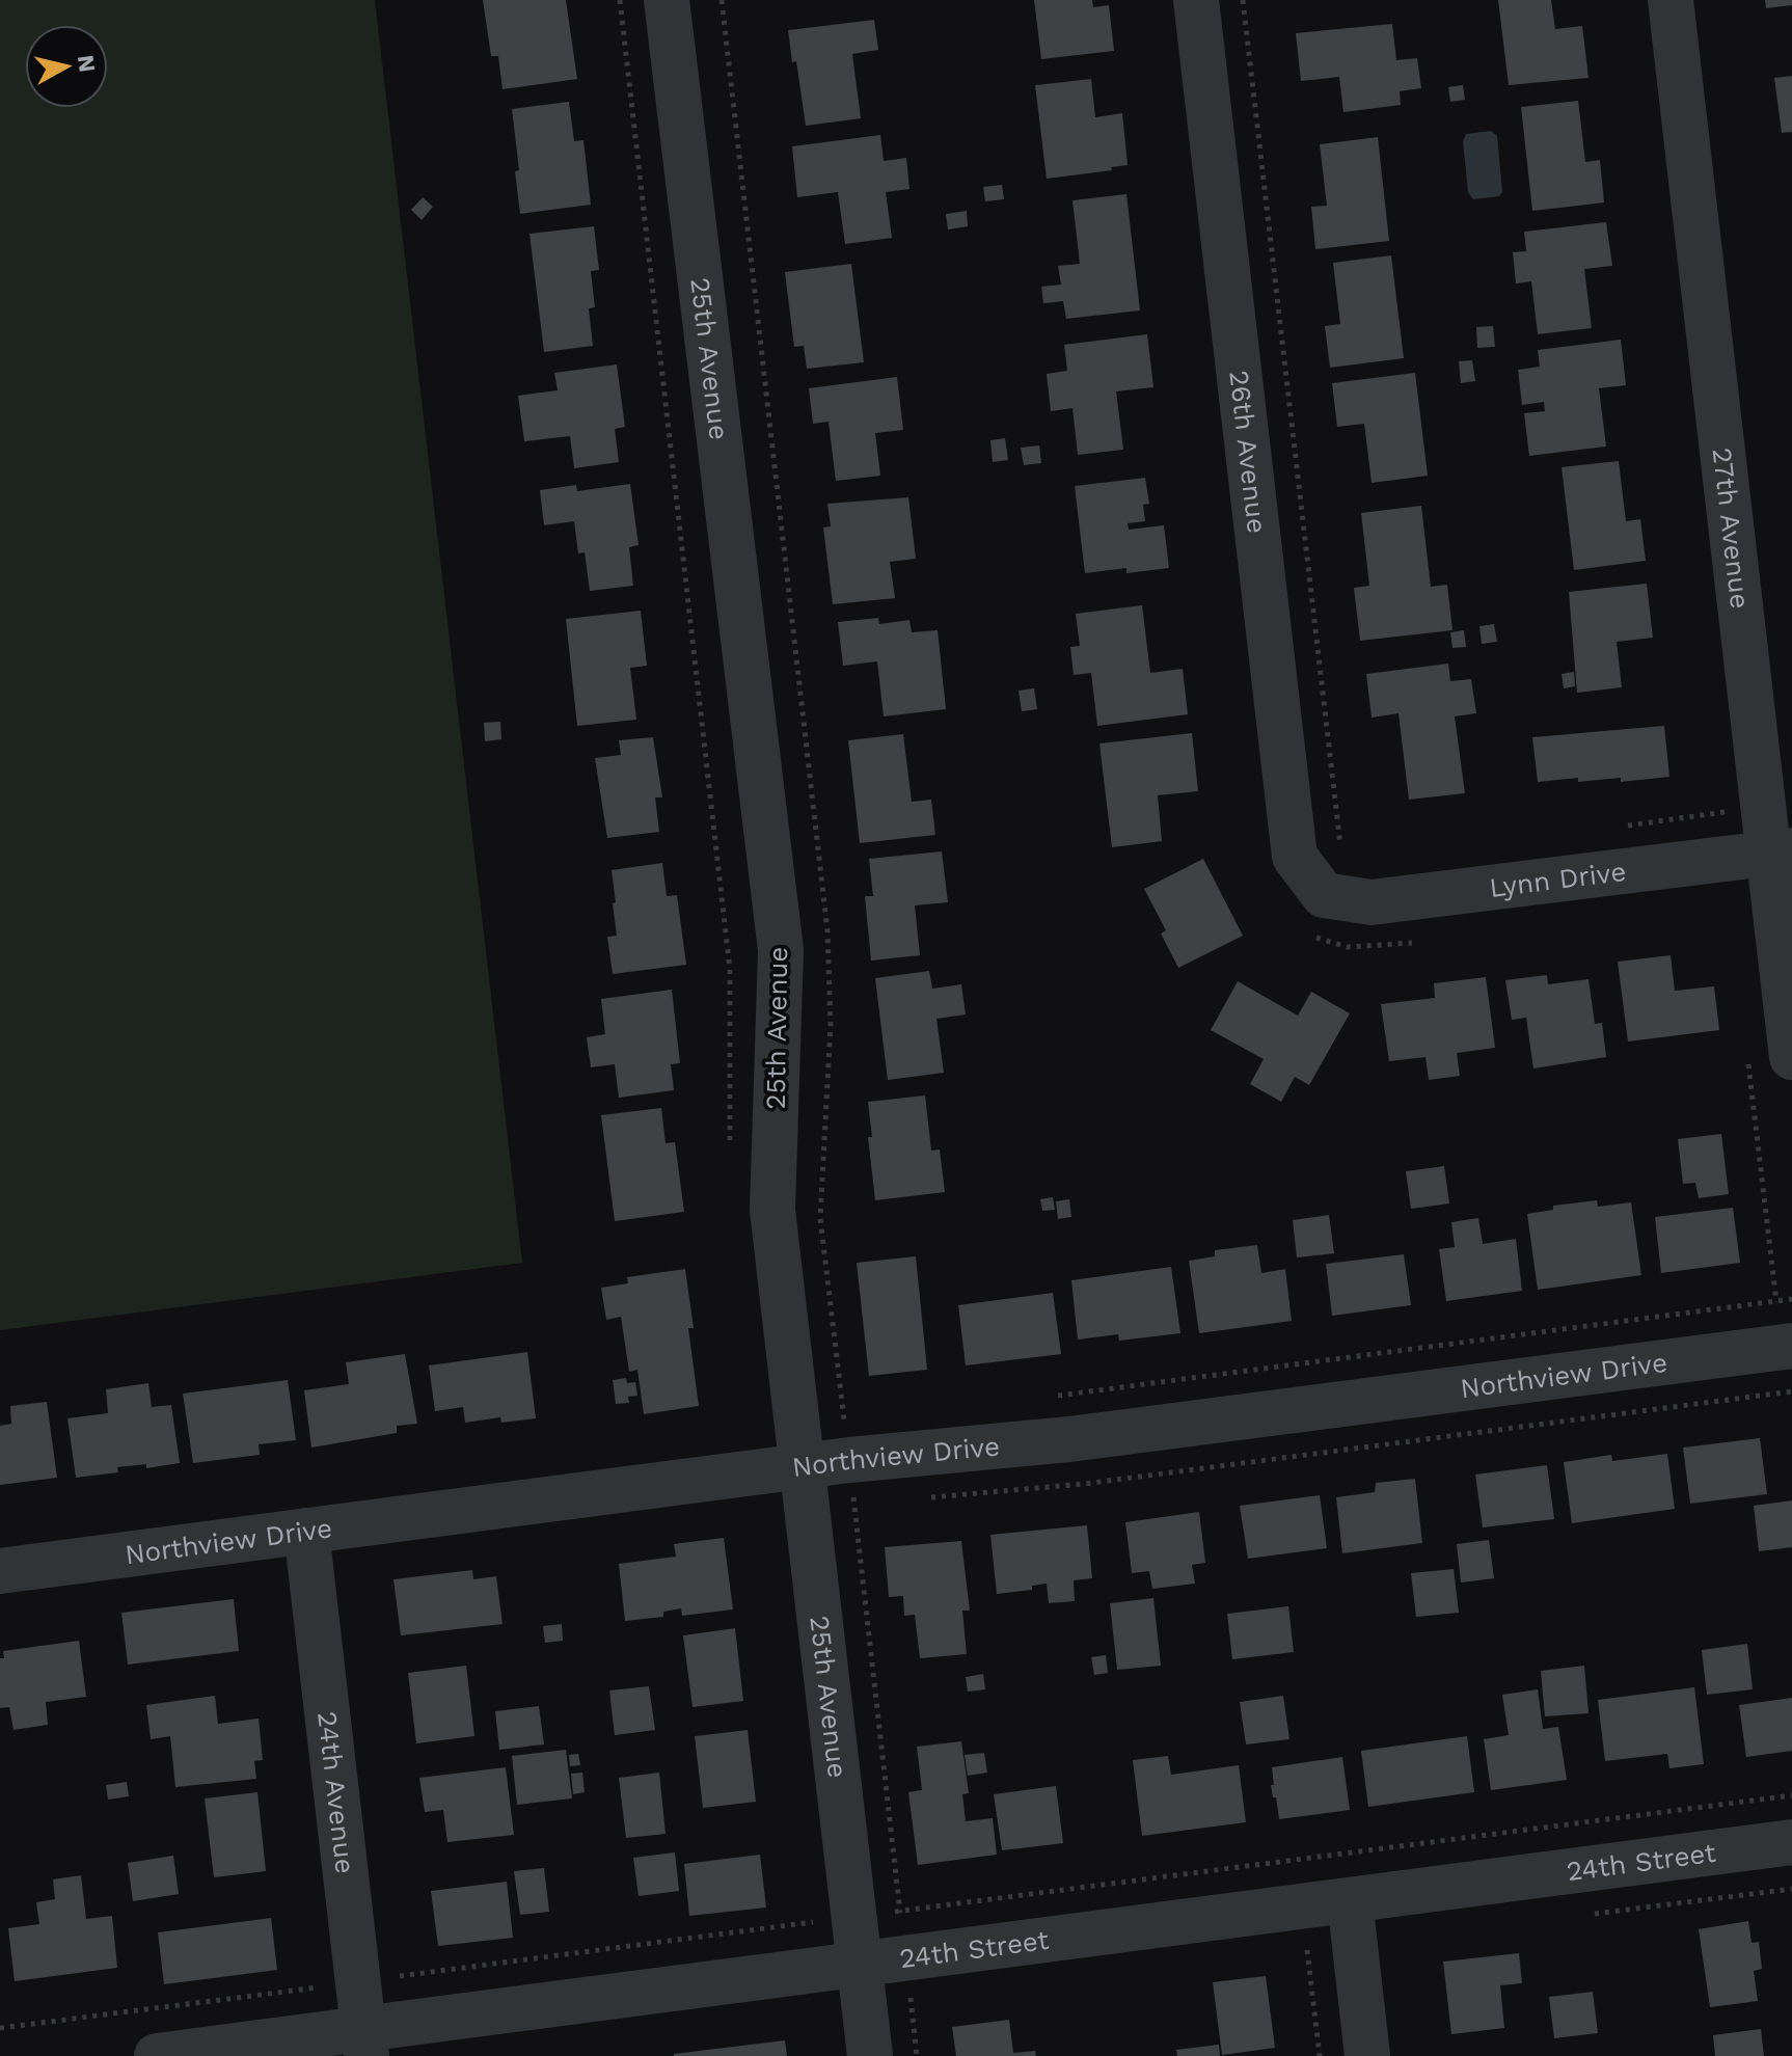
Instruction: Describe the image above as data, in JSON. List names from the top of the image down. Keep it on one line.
{"streets":{"street":["25th Avenue","26th Avenue","27th Avenue","Lynn Drive","Northview Drive","24th Avenue","24th Street"]},"crossings":[["25th Avenue","Northview Drive"],["25th Avenue","24th Street"],["26th Avenue","Lynn Drive"],["27th Avenue","Lynn Drive"],["Northview Drive","24th Avenue"],["24th Avenue","24th Street"]],"north":"right"}
